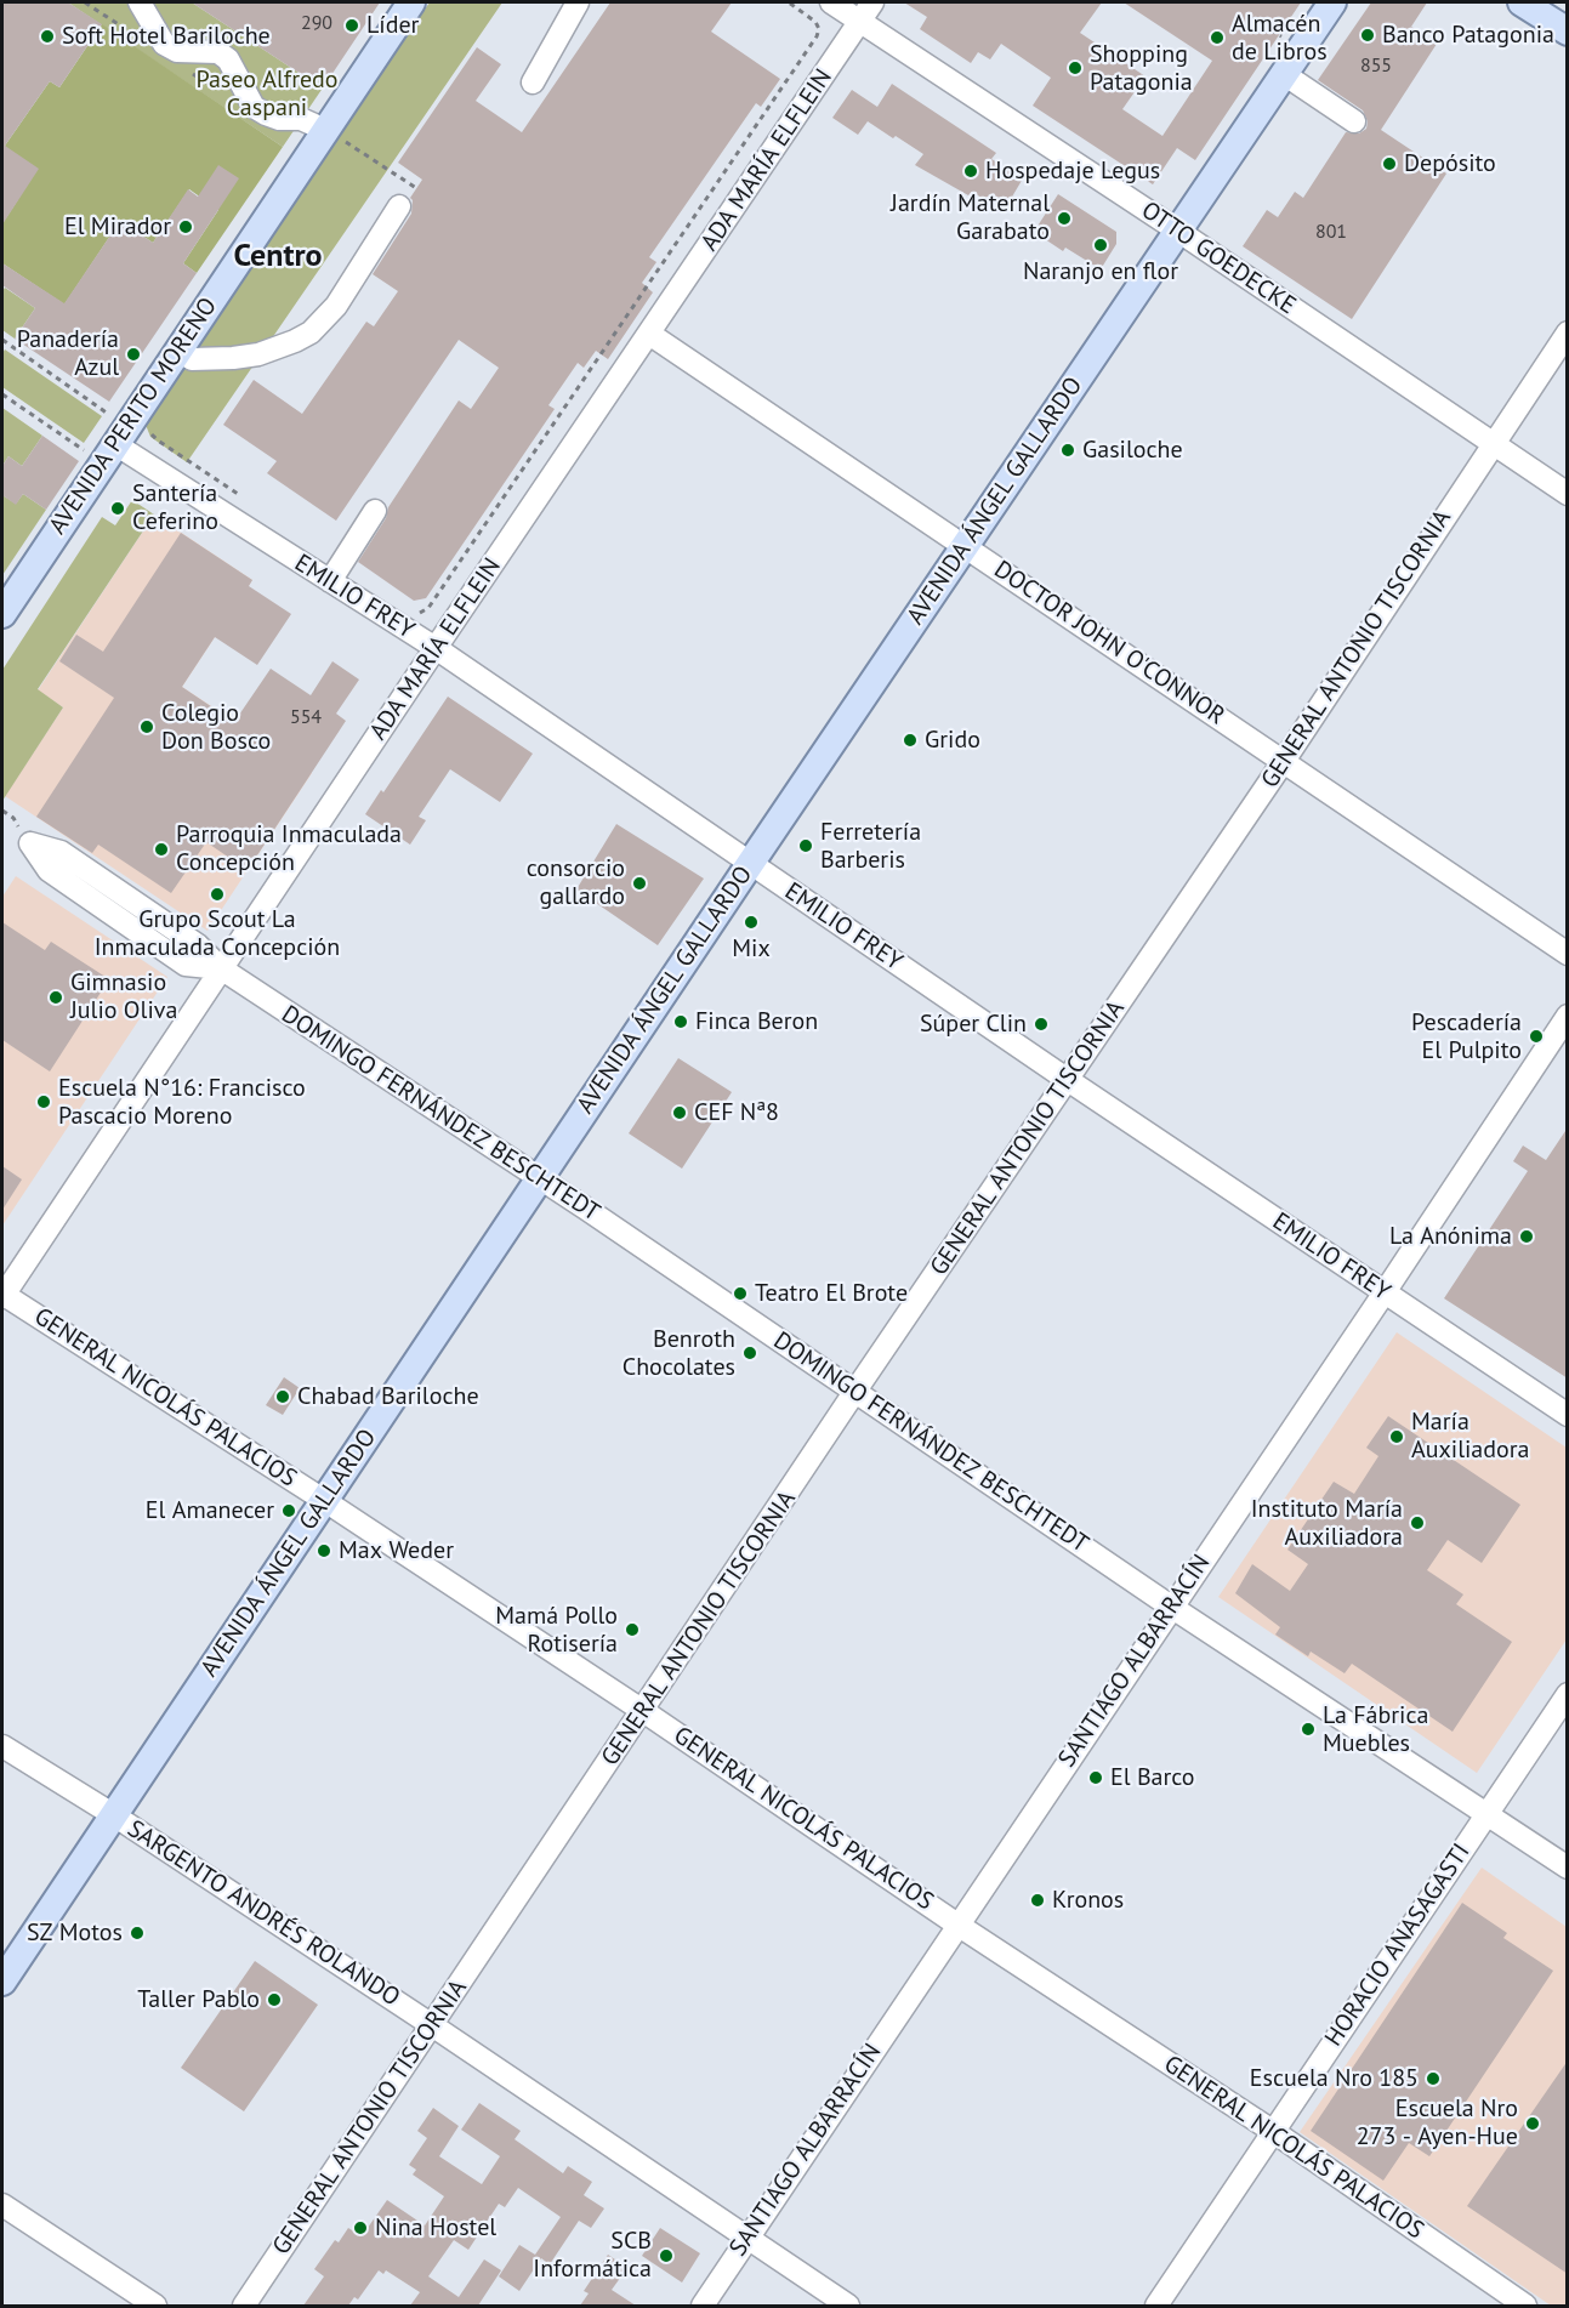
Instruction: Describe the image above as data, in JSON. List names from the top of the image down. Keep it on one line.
{"streets":{"main road":["AVENIDA PERITO MORENO","AVENIDA ÁNGEL GALLARDO"],"street":["ADA MARÍA ELFLEIN","OTTO GOEDECKE","EMILIO FREY","DOCTOR JOHN O'CONNOR","GENERAL ANTONIO TISCORNIA","DOMINGO FERNÁNDEZ BESCHTEDT","GENERAL NICOLÁS PALACIOS","SANTIAGO ALBARRACÍN","SARGENTO ANDRÉS ROLANDO","HORACIO ANASAGASTI"]},"crossings":[["ADA MARÍA ELFLEIN","OTTO GOEDECKE"],["ADA MARÍA ELFLEIN","EMILIO FREY"],["ADA MARÍA ELFLEIN","DOCTOR JOHN O'CONNOR"],["ADA MARÍA ELFLEIN","DOMINGO FERNÁNDEZ BESCHTEDT"],["ADA MARÍA ELFLEIN","GENERAL NICOLÁS PALACIOS"],["OTTO GOEDECKE","AVENIDA ÁNGEL GALLARDO"],["OTTO GOEDECKE","GENERAL ANTONIO TISCORNIA"],["AVENIDA PERITO MORENO","EMILIO FREY"],["AVENIDA ÁNGEL GALLARDO","EMILIO FREY"],["AVENIDA ÁNGEL GALLARDO","DOCTOR JOHN O'CONNOR"],["AVENIDA ÁNGEL GALLARDO","DOMINGO FERNÁNDEZ BESCHTEDT"],["AVENIDA ÁNGEL GALLARDO","GENERAL NICOLÁS PALACIOS"],["AVENIDA ÁNGEL GALLARDO","SARGENTO ANDRÉS ROLANDO"],["EMILIO FREY","GENERAL ANTONIO TISCORNIA"],["EMILIO FREY","SANTIAGO ALBARRACÍN"],["DOCTOR JOHN O'CONNOR","GENERAL ANTONIO TISCORNIA"],["GENERAL ANTONIO TISCORNIA","DOMINGO FERNÁNDEZ BESCHTEDT"],["GENERAL ANTONIO TISCORNIA","GENERAL NICOLÁS PALACIOS"],["GENERAL ANTONIO TISCORNIA","SARGENTO ANDRÉS ROLANDO"],["DOMINGO FERNÁNDEZ BESCHTEDT","SANTIAGO ALBARRACÍN"],["DOMINGO FERNÁNDEZ BESCHTEDT","HORACIO ANASAGASTI"],["GENERAL NICOLÁS PALACIOS","SANTIAGO ALBARRACÍN"],["GENERAL NICOLÁS PALACIOS","HORACIO ANASAGASTI"],["SANTIAGO ALBARRACÍN","SARGENTO ANDRÉS ROLANDO"]],"districts":["Centro"],"parks":["Paseo Alfredo Caspani"],"places":["Líder","Banco Patagonia","Soft Hotel Bariloche","Almacén de Libros","Shopping Patagonia","Depósito","Hospedaje Legus","Jardín Maternal Garabato","El Mirador","Naranjo en flor","Panadería Azul","Gasiloche","Santería Ceferino","Colegio Don Bosco","Grido","Ferretería Barberis","Parroquia Inmaculada Concepción","consorcio gallardo","Grupo Scout La Inmaculada Concepción","Mix","Gimnasio Julio Oliva","Finca Beron","Súper Clin","Pescadería El Pulpito","Escuela N°16: Francisco Pascacio Moreno","CEF Nª8","La Anónima","Teatro El Brote","Benroth Chocolates","Chabad Bariloche","María Auxiliadora","El Amanecer","Instituto María Auxiliadora","Max Weder","Mamá Pollo Rotisería","La Fábrica Muebles","El Barco","Kronos","SZ Motos","Taller Pablo","Escuela Nro 185","Escuela Nro 273 - Ayen-Hue","Nina Hostel","SCB Informática"],"house_numbers":["290","855","801","554"]}
